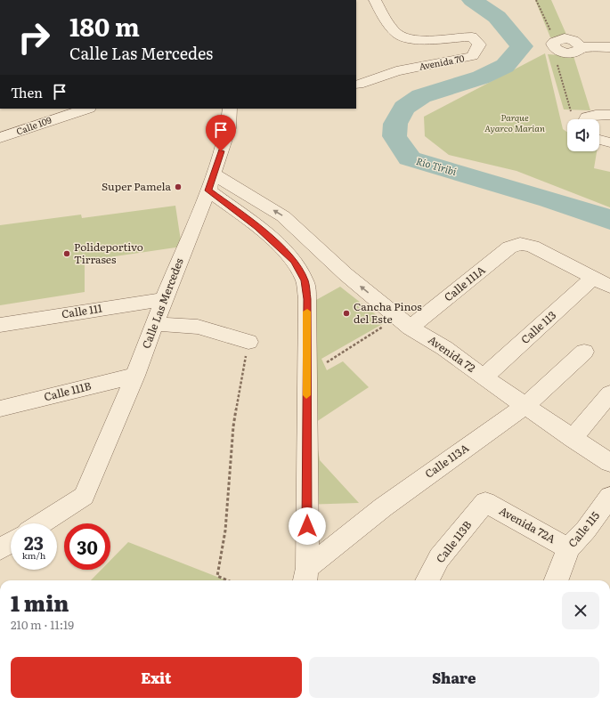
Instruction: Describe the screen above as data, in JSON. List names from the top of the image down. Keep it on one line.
{"streets":{"street":["Avenida 70","Calle 109","Calle 111A","Calle Las Mercedes","Calle 111","Calle 113","Avenida 72","Calle 111B","Calle 113A","Avenida 72A","Calle 115","Calle 113B"]},"crossings":[["Calle 111A","Calle 113"],["Calle 111A","Avenida 72"],["Calle Las Mercedes","Calle 111"],["Calle Las Mercedes","Avenida 72"],["Calle Las Mercedes","Calle 111B"],["Calle 113","Avenida 72"],["Avenida 72","Calle 113A"],["Avenida 72A","Calle 115"],["Avenida 72A","Calle 113B"]],"one_way":["Avenida 72"],"water":["Río Tiribí"],"parks":["Parque Ayarco Marian"],"places":["Super Pamela","Polideportivo Tirrases","Cancha Pinos del Este"],"page":{"turn":["180 m","Calle Las Mercedes"],"then":"Then","speed":"23 km/h","limit":"30","heading":["1 min","210 m · 11:19"],"buttons":["Exit","Share"]}}
